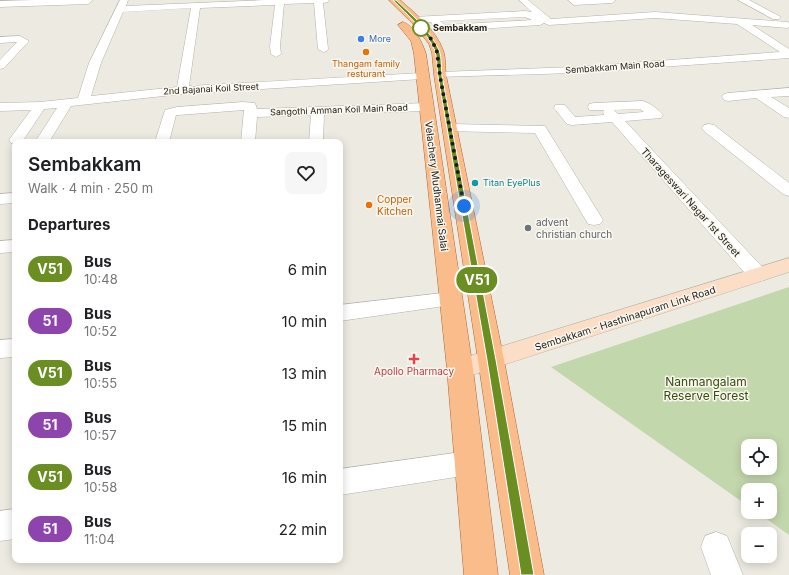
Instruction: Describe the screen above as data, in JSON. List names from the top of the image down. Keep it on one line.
{"streets":{"main road":["Velachery Mudhanmai Salai"],"street":["Sembakkam Main Road","2nd Bajanai Koil Street","Sangothi Amman Koil Main Road","Tharageswari Nagar 1st Street","Sembakkam - Hasthinapuram Link Road"]},"crossings":[["Sembakkam Main Road","2nd Bajanai Koil Street"],["Sembakkam Main Road","Velachery Mudhanmai Salai"],["2nd Bajanai Koil Street","Velachery Mudhanmai Salai"],["Sangothi Amman Koil Main Road","Velachery Mudhanmai Salai"],["Velachery Mudhanmai Salai","Sembakkam - Hasthinapuram Link Road"],["Tharageswari Nagar 1st Street","Sembakkam - Hasthinapuram Link Road"]],"parks":["Nanmangalam Reserve Forest"],"places":{"other":["Sembakkam","More","Thangam family resturant","Titan EyePlus","Copper Kitchen","advent christian church"],"health":["Apollo Pharmacy"]},"lines":["bus line V51"],"page":{"on_map":"V51","heading":[["Sembakkam","Walk · 4 min · 250 m"],"Departures"],"list":[{"mark":"V51","name":"Bus","note":"10:48","value":"6 min"},{"mark":"51","name":"Bus","note":"10:52","value":"10 min"},{"mark":"V51","name":"Bus","note":"10:55","value":"13 min"},{"mark":"51","name":"Bus","note":"10:57","value":"15 min"},{"mark":"V51","name":"Bus","note":"10:58","value":"16 min"},{"mark":"51","name":"Bus","note":"11:04","value":"22 min"}],"map_buttons":["+","−"]}}
